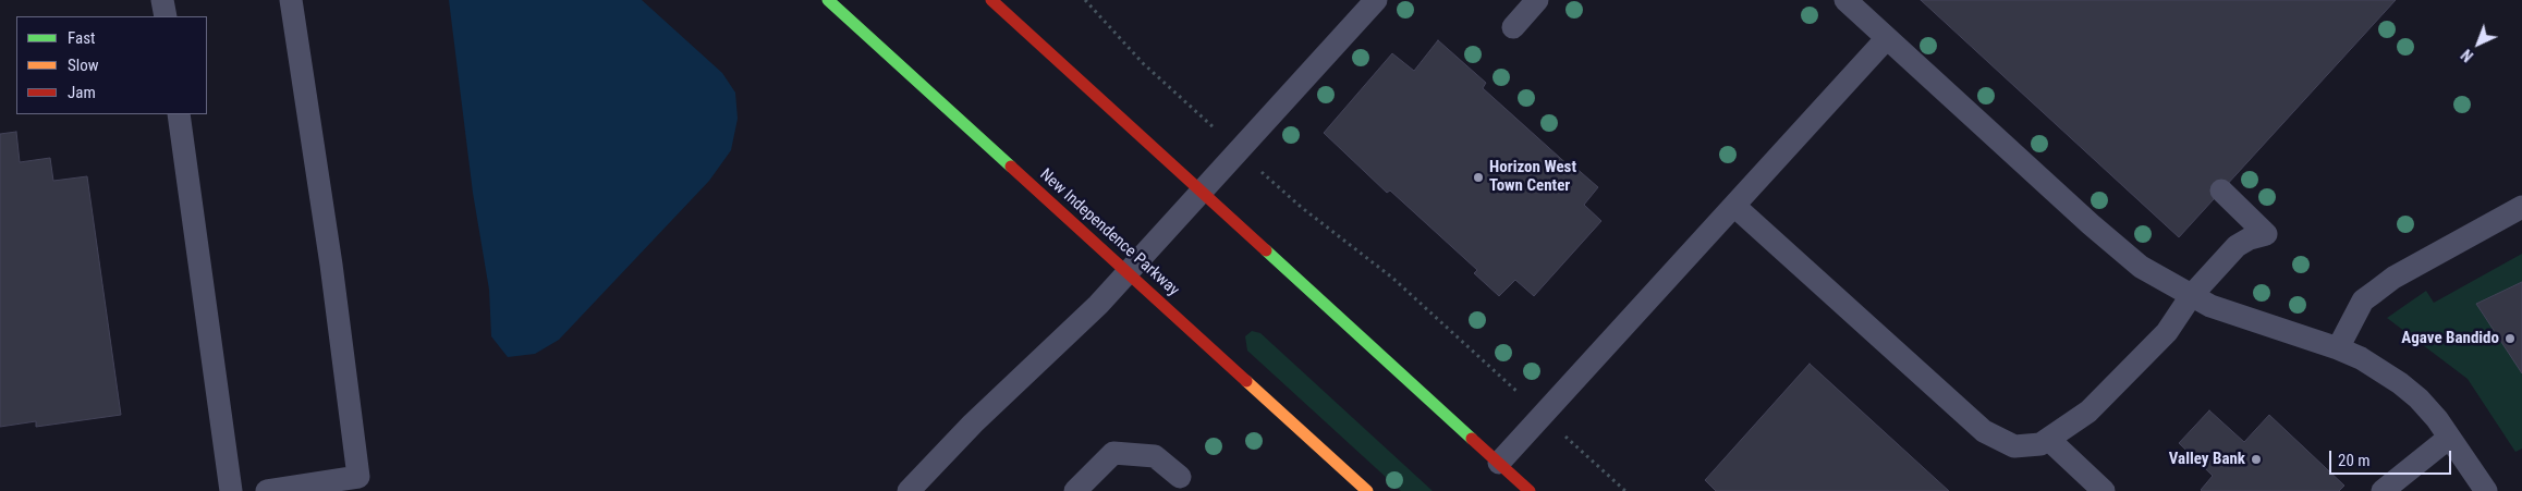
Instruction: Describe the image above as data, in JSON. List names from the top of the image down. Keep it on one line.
{"streets":{"street":["New Independence Parkway"]},"places":["Horizon West Town Center","Agave Bandido","Valley Bank"],"legend":["Fast","Slow","Jam"],"scale_bar":"20 m","north":"bottom left"}
